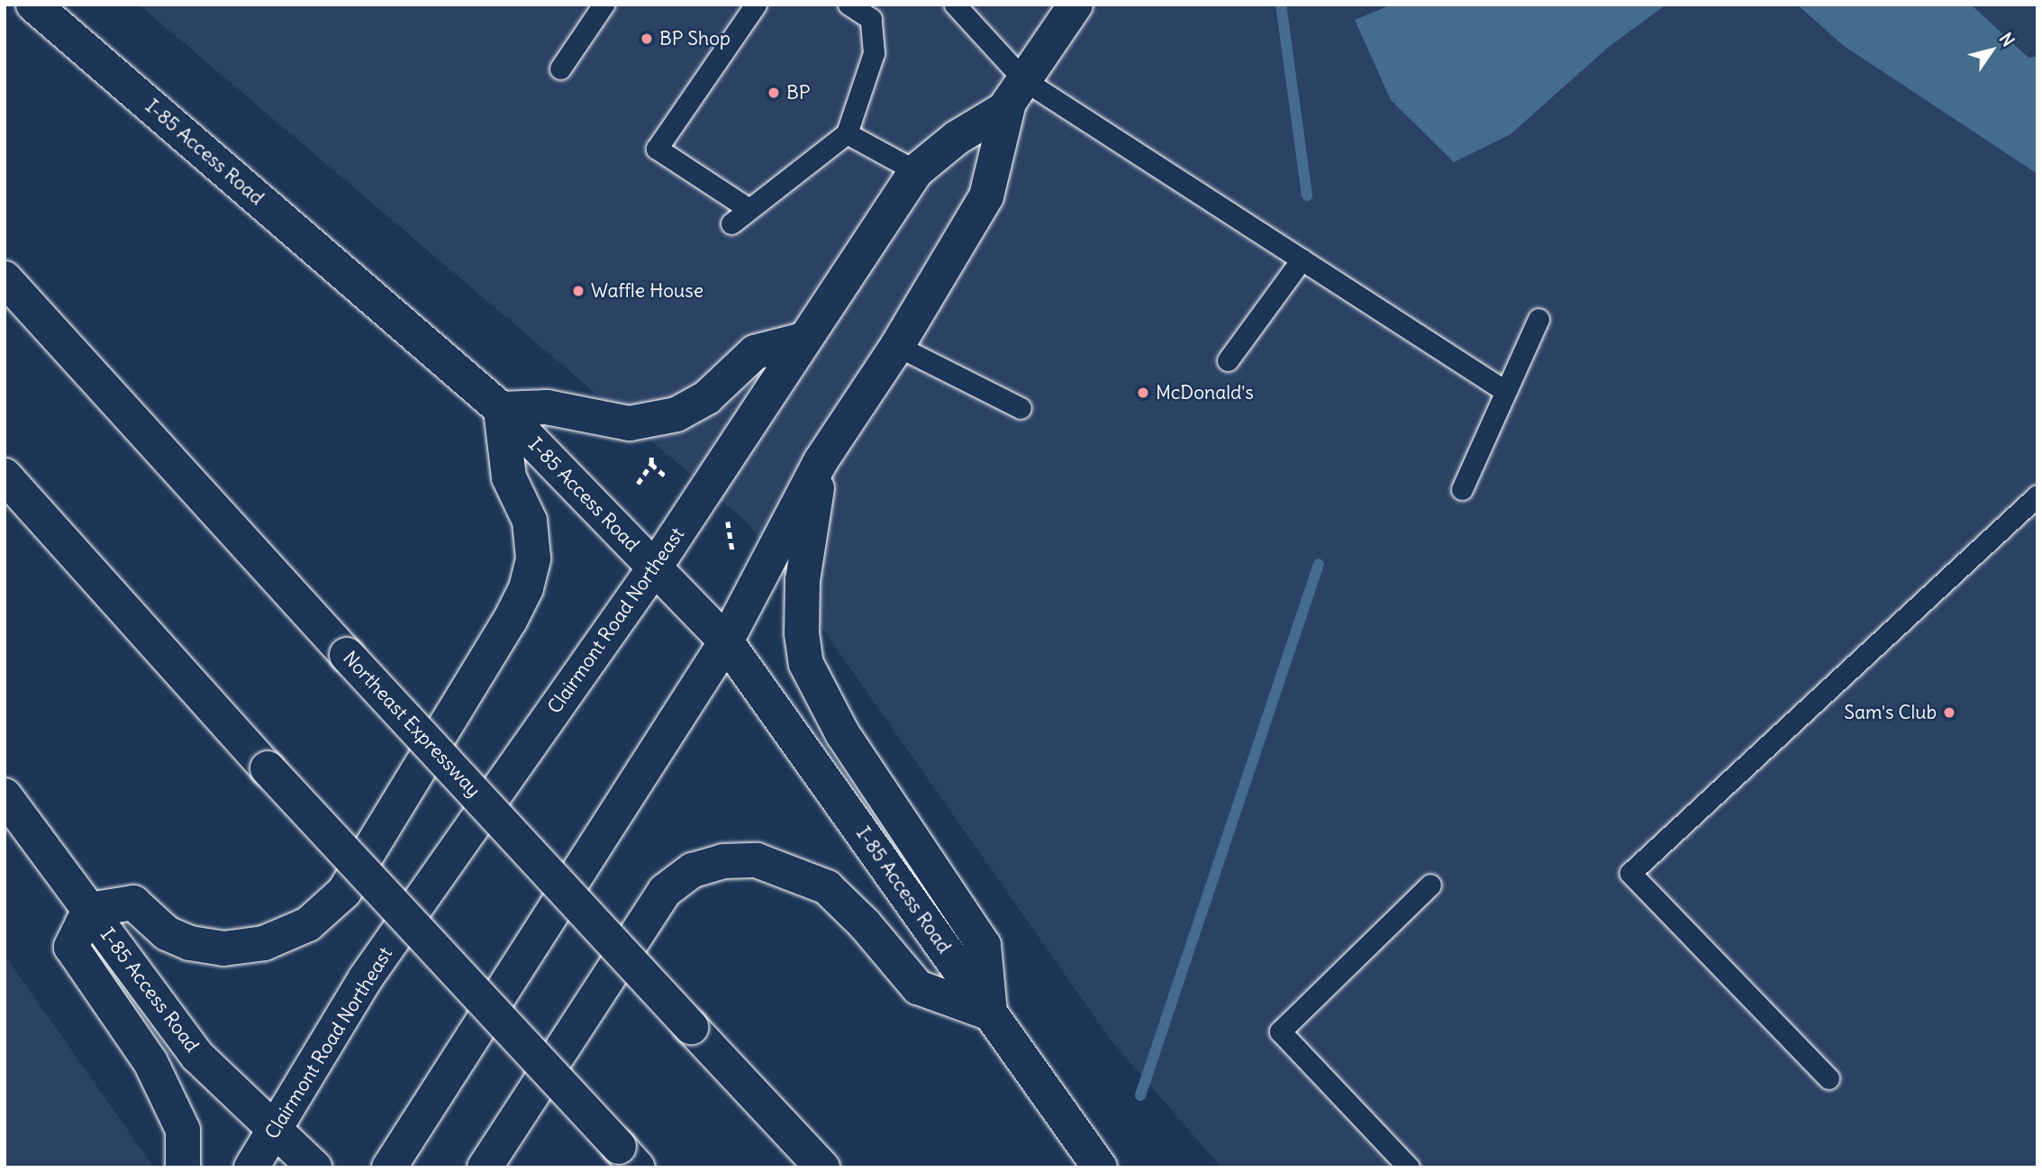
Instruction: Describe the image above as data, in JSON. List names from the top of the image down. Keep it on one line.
{"streets":{"main road":["I-85 Access Road","Clairmont Road Northeast","Northeast Expressway"]},"crossings":[["I-85 Access Road","Clairmont Road Northeast"]],"places":["BP Shop","BP","Waffle House","McDonald's","Sam's Club"],"north":"top right"}
